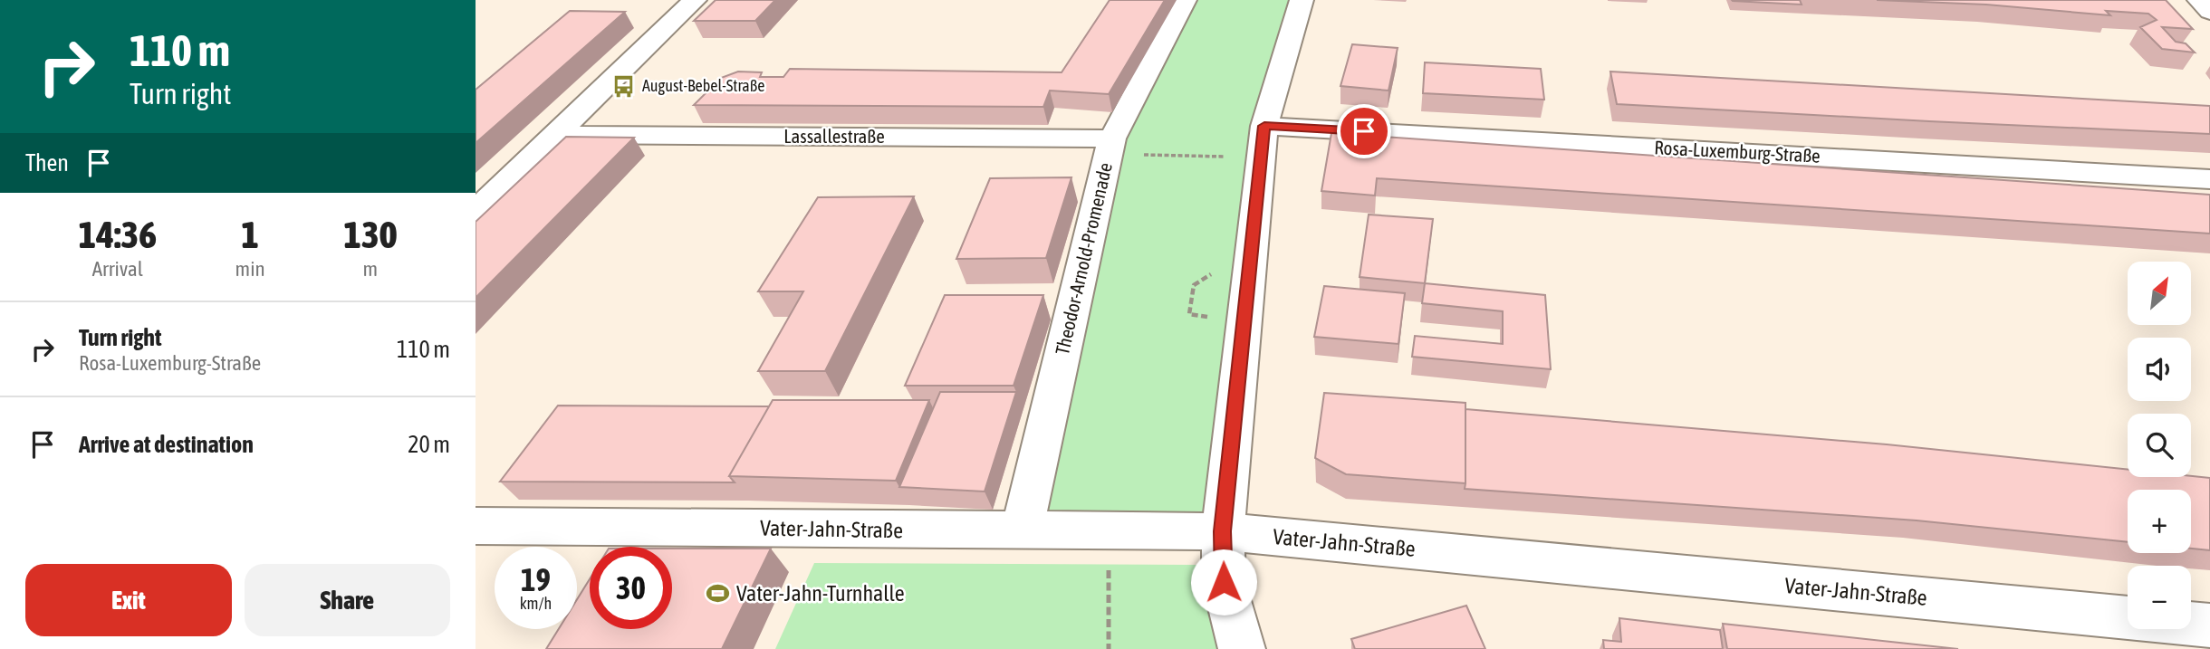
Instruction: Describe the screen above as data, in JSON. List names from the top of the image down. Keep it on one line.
{"streets":{"street":["Lassallestraße","Rosa-Luxemburg-Straße","Theodor-Arnold-Promenade","Vater-Jahn-Straße"]},"crossings":[["Lassallestraße","Theodor-Arnold-Promenade"],["Theodor-Arnold-Promenade","Vater-Jahn-Straße"]],"places":{"bus stop":["August-Bebel-Straße"],"sports":["Vater-Jahn-Turnhalle"]},"north":"top right","page":{"turn":["110 m","Turn right"],"then":"Then","eta":["14:36","Arrival","1","min","130","m"],"map_buttons":["+","−"],"list":[{"name":"Turn right","note":"Rosa-Luxemburg-Straße","value":"110 m"},{"name":"Arrive at destination","value":"20 m"}],"speed":"19 km/h","limit":"30","buttons":["Exit","Share"]}}
